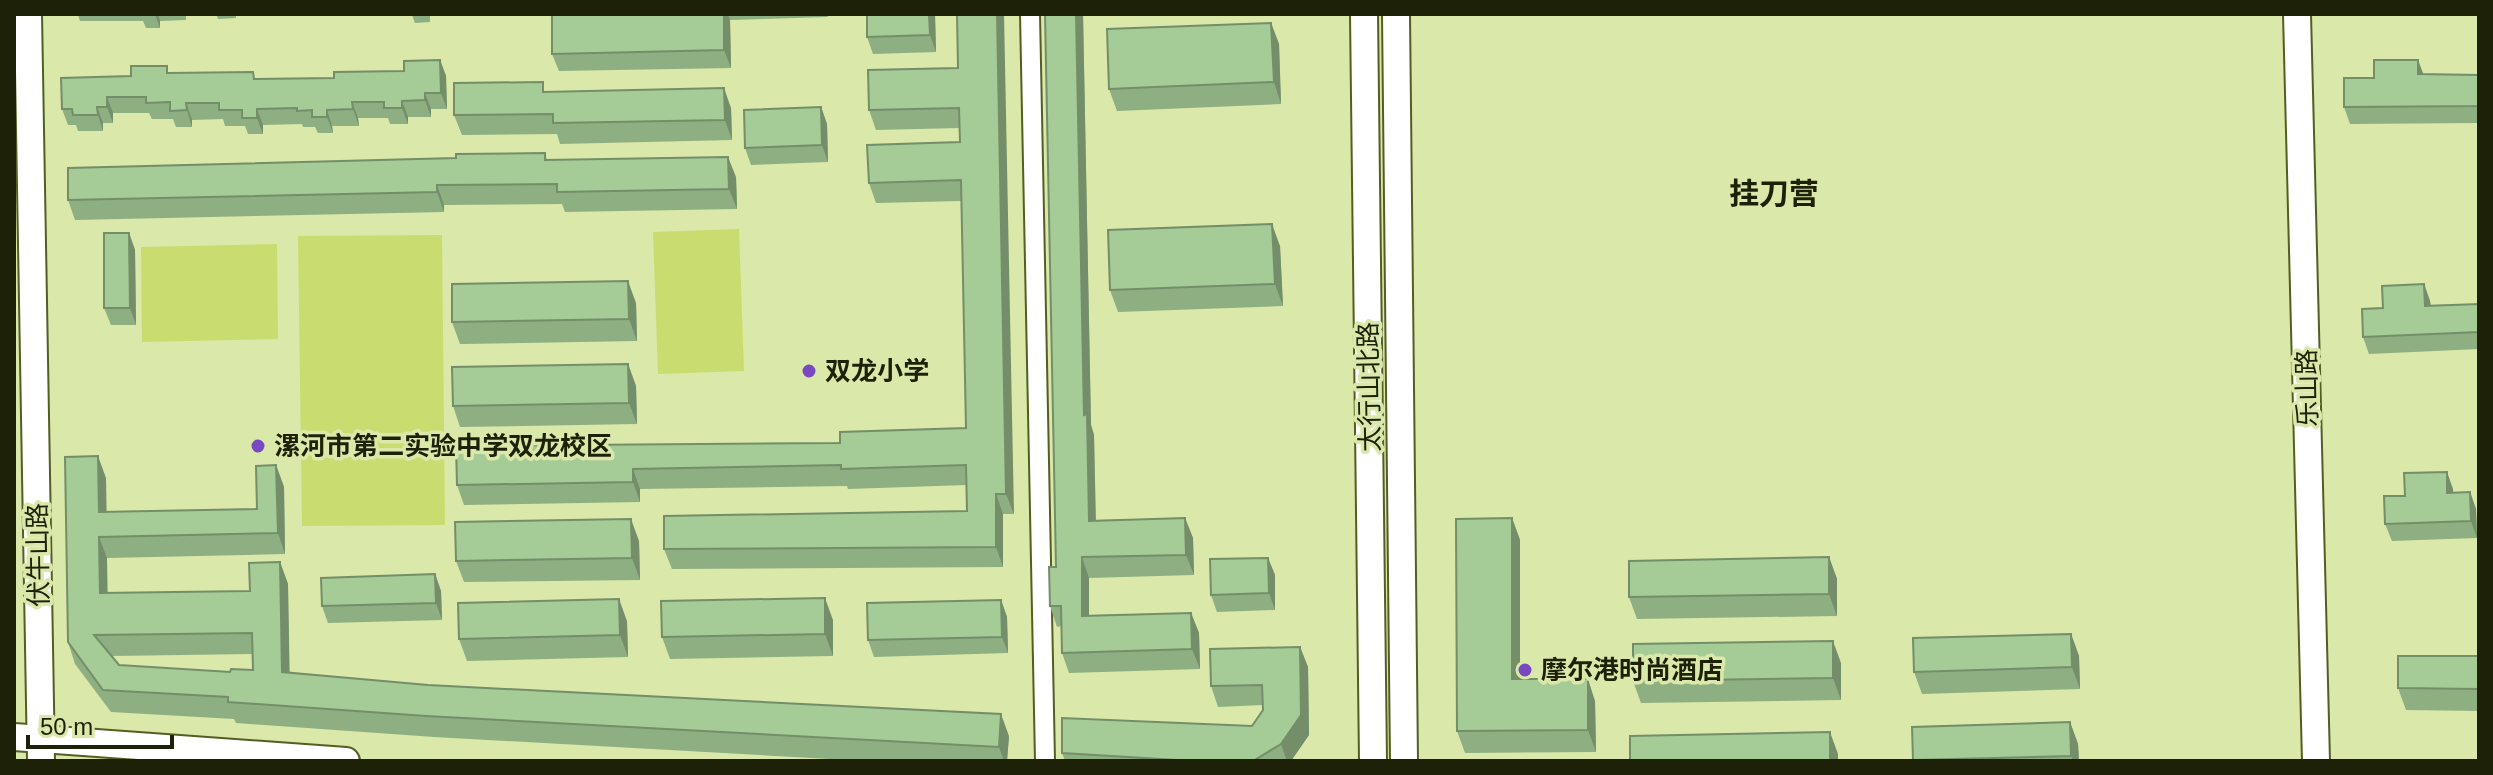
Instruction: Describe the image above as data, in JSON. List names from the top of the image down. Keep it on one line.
{"streets":{"street":["太行山北路","乐山路","伏牛山路"]},"districts":["挂刀营"],"places":["双龙小学","漯河市第二实验中学双龙校区","摩尔港时尚酒店"],"scale_bar":"50 m"}
